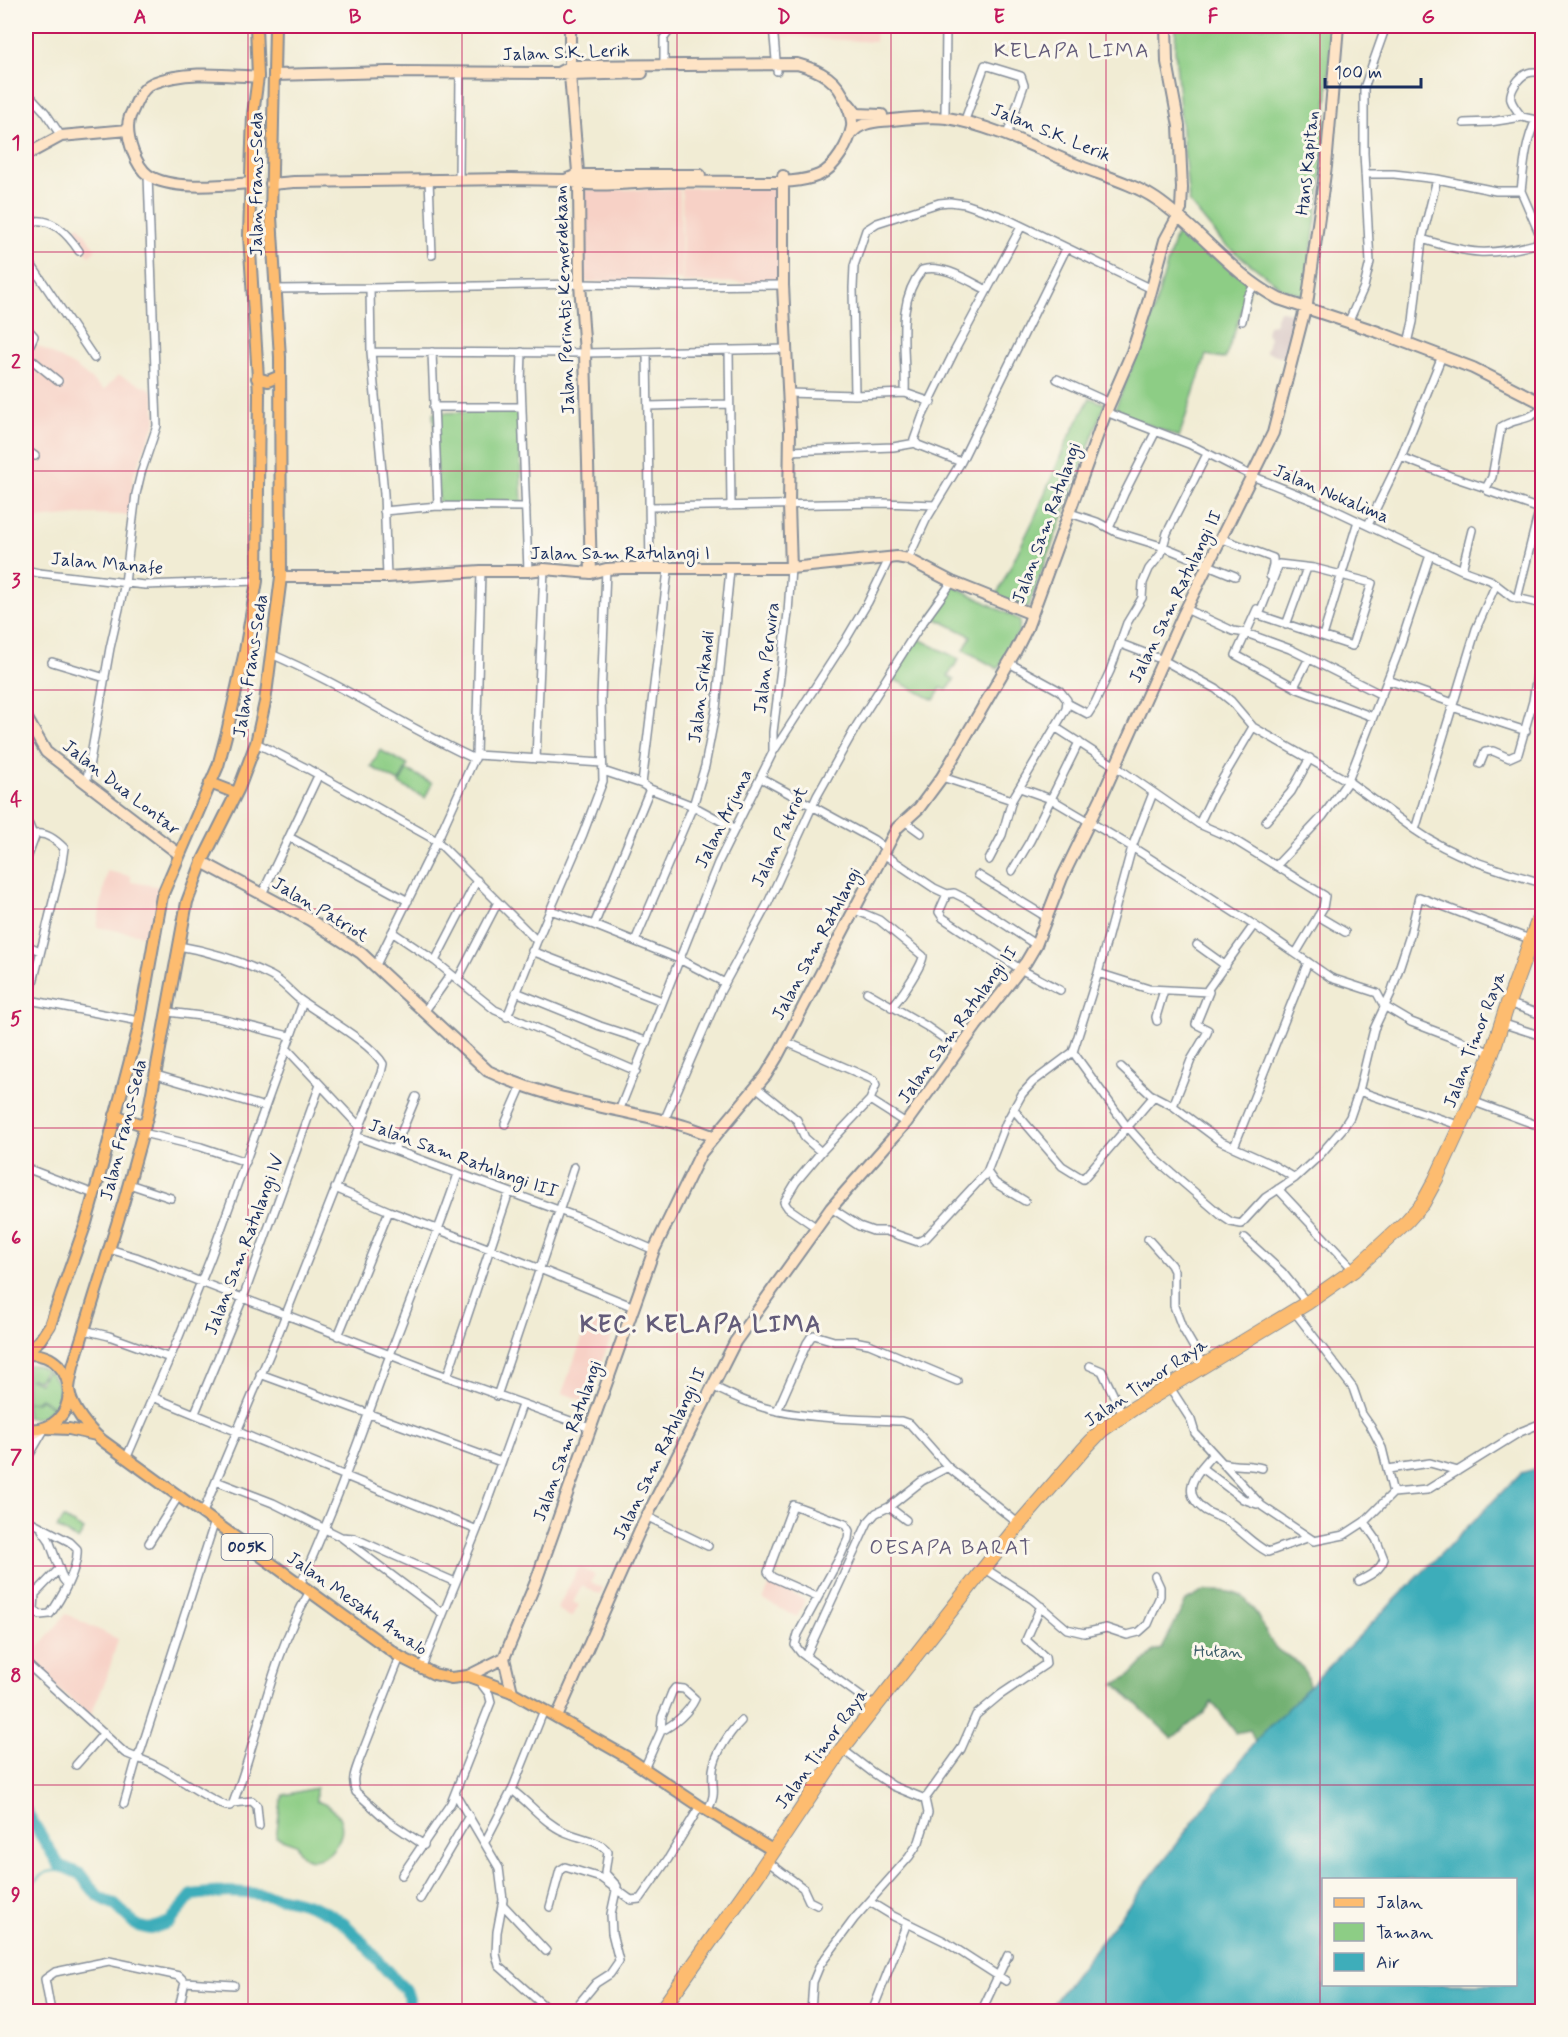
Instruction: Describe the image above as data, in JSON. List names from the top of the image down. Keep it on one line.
{"streets":{"highway":["Jalan Timor Raya"],"main road":["Jalan S.K. Lerik","Hans Kapitan","Jalan Frans-Seda","Jalan Perintis Kemerdekaan","Jalan Sam Ratulangi","Jalan Sam Ratulangi I","Jalan Sam Ratulangi II","Jalan Dua Lontar","Jalan Patriot","005K","Jalan Mesakh Amalo"],"street":["Jalan Nokalima","Jalan Manafe","Jalan Perwira","Jalan Srikandi","Jalan Arjuna","Jalan Sam Ratulangi III","Jalan Sam Ratulangi IV"]},"crossings":[["Jalan S.K. Lerik","Jalan Frans-Seda"],["Jalan S.K. Lerik","Jalan Perintis Kemerdekaan"],["Jalan S.K. Lerik","Jalan Sam Ratulangi"],["Hans Kapitan","Jalan Sam Ratulangi II"],["Jalan Frans-Seda","Jalan Sam Ratulangi I"],["Jalan Frans-Seda","Jalan Manafe"],["Jalan Frans-Seda","Jalan Dua Lontar"],["Jalan Frans-Seda","Jalan Patriot"],["Jalan Frans-Seda","Jalan Sam Ratulangi III"],["Jalan Frans-Seda","Jalan Mesakh Amalo"],["Jalan Perintis Kemerdekaan","Jalan Sam Ratulangi I"],["Jalan Nokalima","Jalan Sam Ratulangi"],["Jalan Nokalima","Jalan Sam Ratulangi II"],["Jalan Sam Ratulangi","Jalan Sam Ratulangi I"],["Jalan Sam Ratulangi","Jalan Patriot"],["Jalan Sam Ratulangi","Jalan Sam Ratulangi III"],["Jalan Sam Ratulangi I","Jalan Perwira"],["Jalan Sam Ratulangi I","Jalan Srikandi"],["Jalan Sam Ratulangi I","Jalan Arjuna"],["Jalan Sam Ratulangi I","Jalan Patriot"],["Jalan Sam Ratulangi II","Jalan Mesakh Amalo"],["Jalan Perwira","Jalan Arjuna"],["Jalan Arjuna","Jalan Patriot"],["Jalan Timor Raya","Jalan Mesakh Amalo"]],"districts":["KELAPA LIMA","KEC. KELAPA LIMA","OESAPA BARAT"],"parks":["Hutan"],"legend":["Jalan","Taman","Air"],"scale_bar":"100 m","grid":{"columns":["A","B","C","D","E","F","G"],"rows":["1","2","3","4","5","6","7","8","9"]}}
